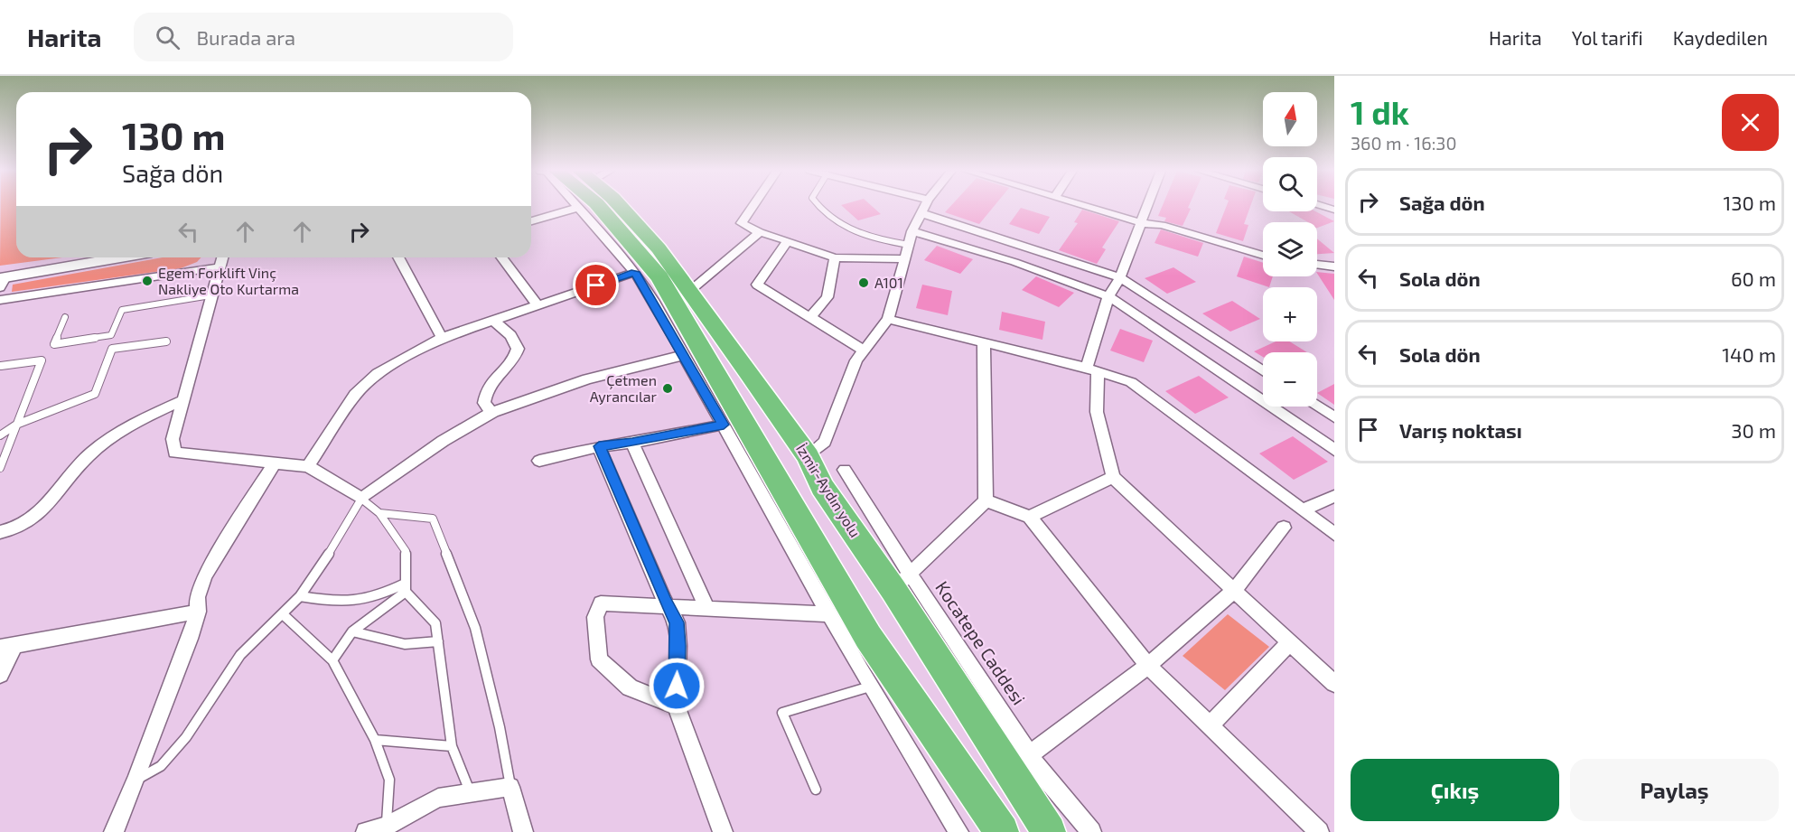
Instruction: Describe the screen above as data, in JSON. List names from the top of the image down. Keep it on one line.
{"streets":{"highway":["İzmir-Aydın yolu"],"street":["Kocatepe Caddesi"]},"crossings":[["İzmir-Aydın yolu","Kocatepe Caddesi"]],"places":["Egem Forklift Vinç Nakliye Oto Kurtarma","A101","Çetmen Ayrancılar"],"north":"top","page":{"header":"Harita","search":"Burada ara","nav":["Harita","Yol tarifi","Kaydedilen"],"heading":["1 dk","360 m · 16:30"],"map_buttons":["+","−"],"turn":["130 m","Sağa dön"],"list":[{"name":"Sağa dön","value":"130 m"},{"name":"Sola dön","value":"60 m"},{"name":"Sola dön","value":"140 m"},{"name":"Varış noktası","value":"30 m"}],"buttons":["Çıkış","Paylaş"]}}
